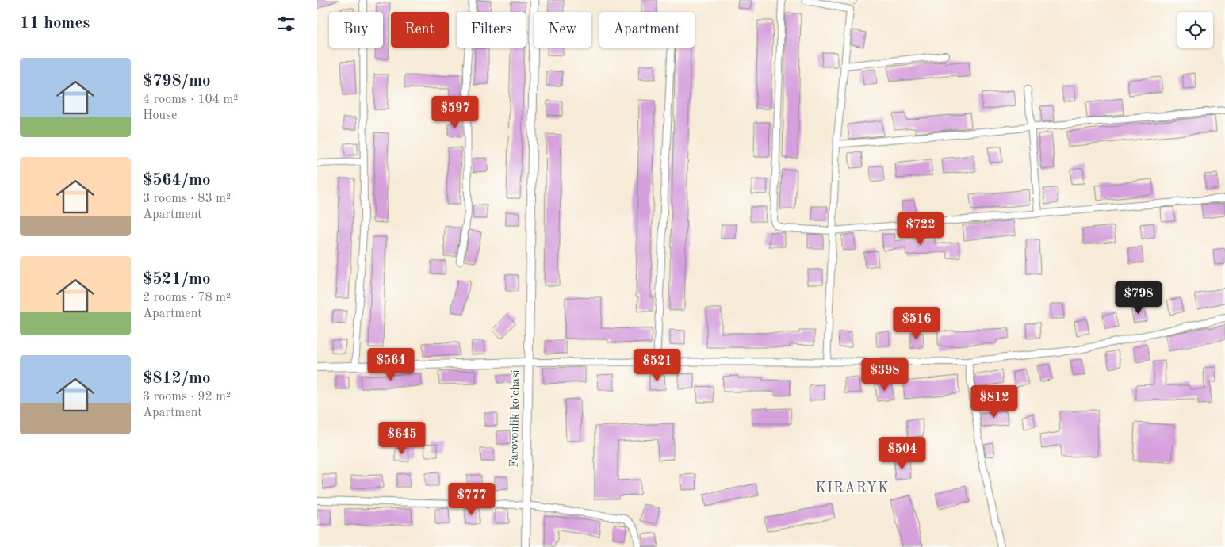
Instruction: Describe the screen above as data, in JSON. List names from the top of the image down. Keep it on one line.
{"streets":{"street":["Farovonlik koʻchasi"]},"districts":["KIRARYK"],"page":{"heading":"11 homes","chip":["Buy","Rent","Filters","New","Apartment"],"list":[{"name":"$798/mo","note":"4 rooms · 104 m² · House"},{"name":"$564/mo","note":"3 rooms · 83 m² · Apartment"},{"name":"$521/mo","note":"2 rooms · 78 m² · Apartment"},{"name":"$812/mo","note":"3 rooms · 92 m² · Apartment"}],"price":["$597","$722","$798","$516","$564","$521","$398","$812","$645","$504","$777"]}}
